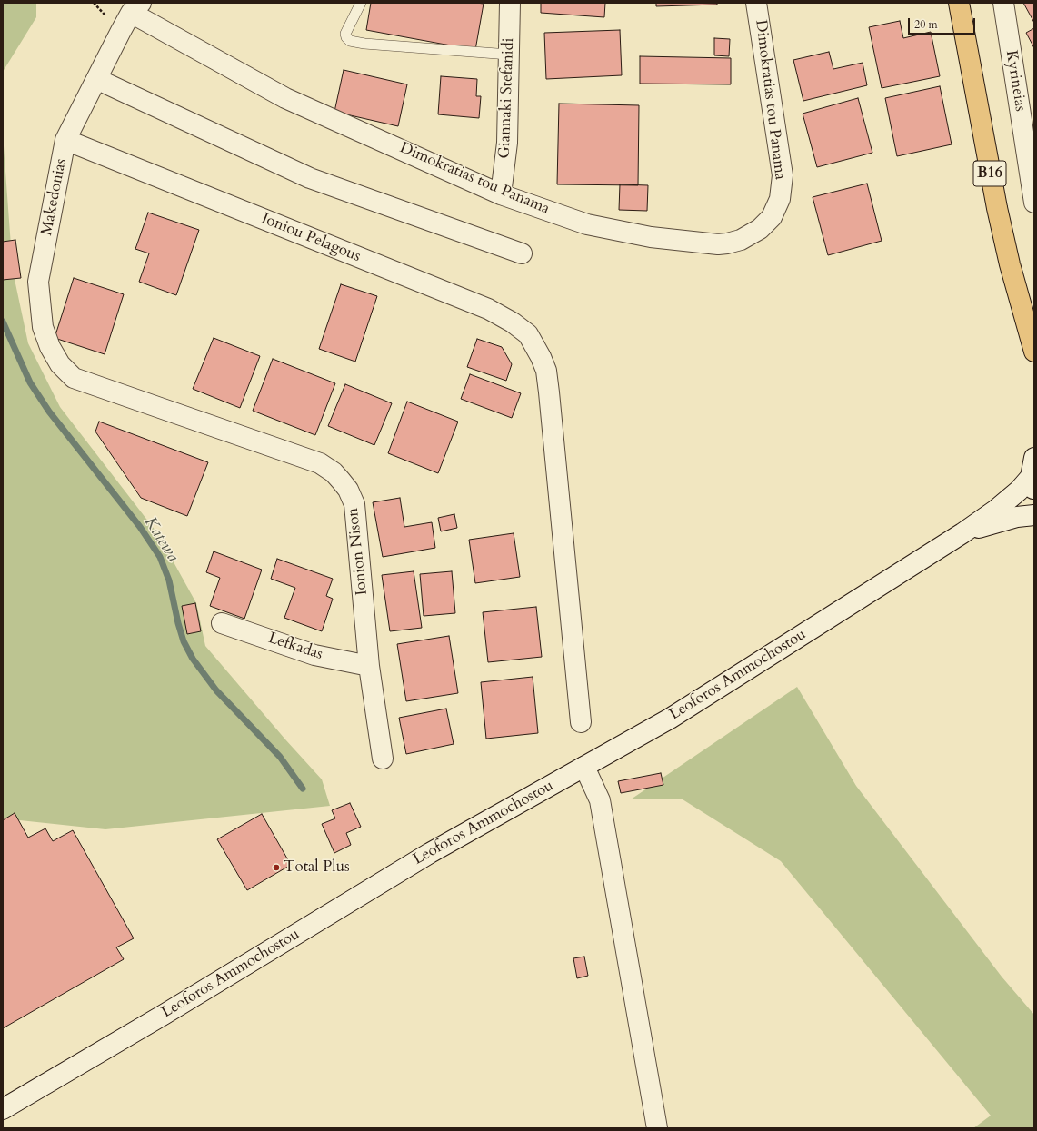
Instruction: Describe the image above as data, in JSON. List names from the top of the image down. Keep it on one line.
{"streets":{"main road":["B16"],"street":["Kyrineias","Giannaki Stefanidi","Dimokratias tou Panama","Makedonias","Ioniou Pelagous","Ionion Nison","Lefkadas","Leoforos Ammochostou"]},"crossings":[["Giannaki Stefanidi","Dimokratias tou Panama"],["Dimokratias tou Panama","Makedonias"],["Makedonias","Ioniou Pelagous"],["Makedonias","Ionion Nison"],["Ionion Nison","Lefkadas"]],"water":["Katewa"],"places":["Total Plus"],"scale_bar":"20 m"}
